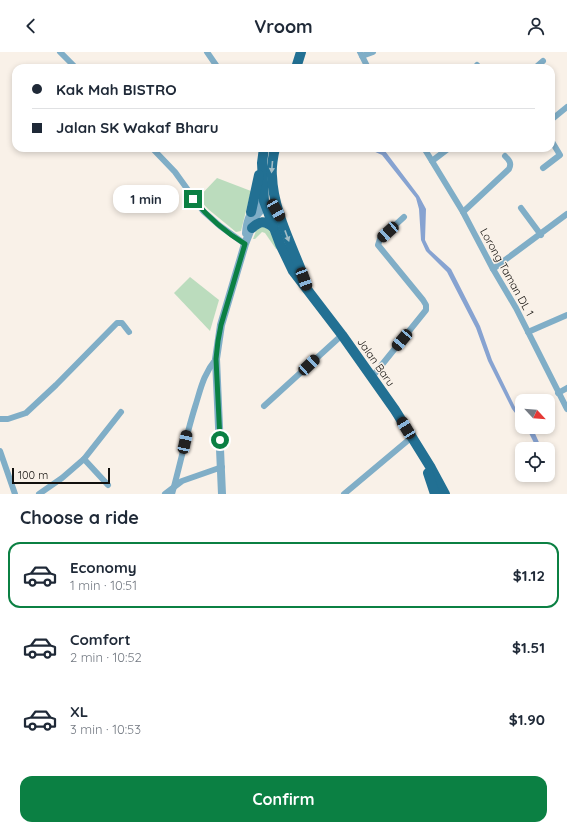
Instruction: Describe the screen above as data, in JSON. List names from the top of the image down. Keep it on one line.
{"streets":{"main road":["Jalan Baru"],"street":["Lorong Taman DL 1"]},"scale_bar":"100 m","north":"bottom right","page":{"header":"Vroom","banner":["Kak Mah BISTRO","Jalan SK Wakaf Bharu"],"bubble":"1 min","scale":"100 m","heading":"Choose a ride","list":[{"name":"Economy","note":"1 min · 10:51","value":"$1.12"},{"name":"Comfort","note":"2 min · 10:52","value":"$1.51"},{"name":"XL","note":"3 min · 10:53","value":"$1.90"}],"buttons":"Confirm"}}
